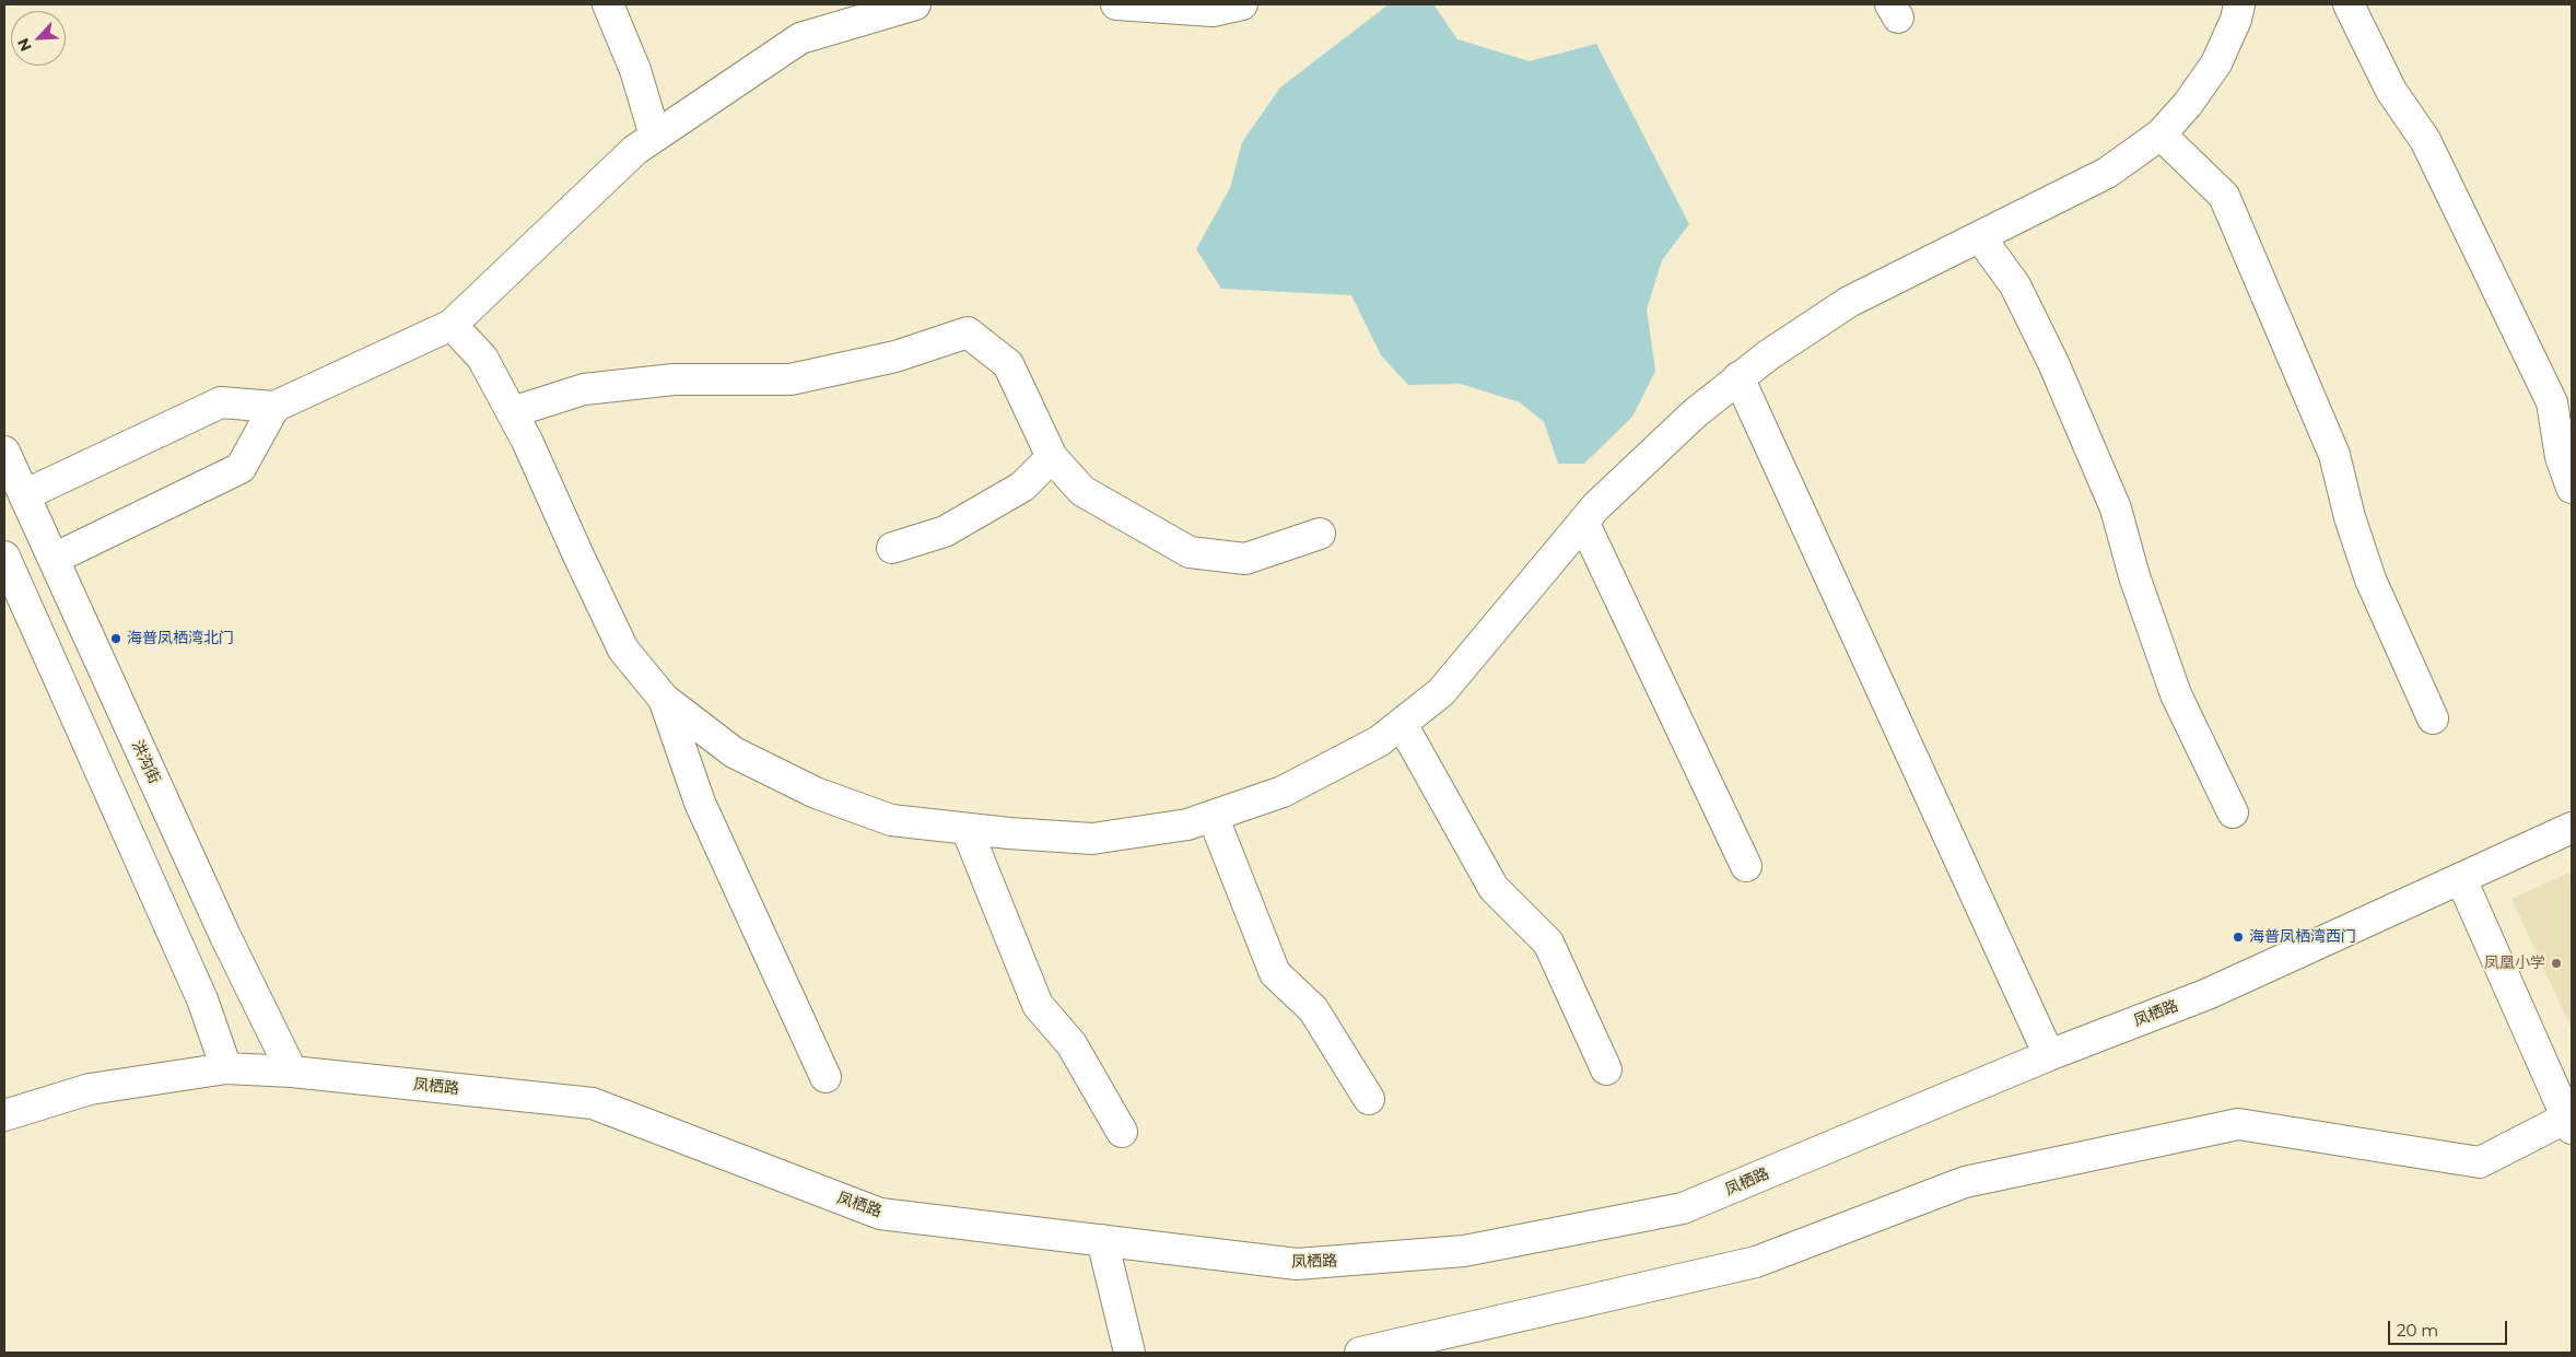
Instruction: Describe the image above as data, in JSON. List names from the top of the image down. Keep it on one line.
{"streets":{"street":["洪沟街","凤栖路"]},"crossings":[["洪沟街","凤栖路"]],"places":["海普凤栖湾北门","海普凤栖湾西门","凤凰小学"],"scale_bar":"20 m","north":"bottom left"}
